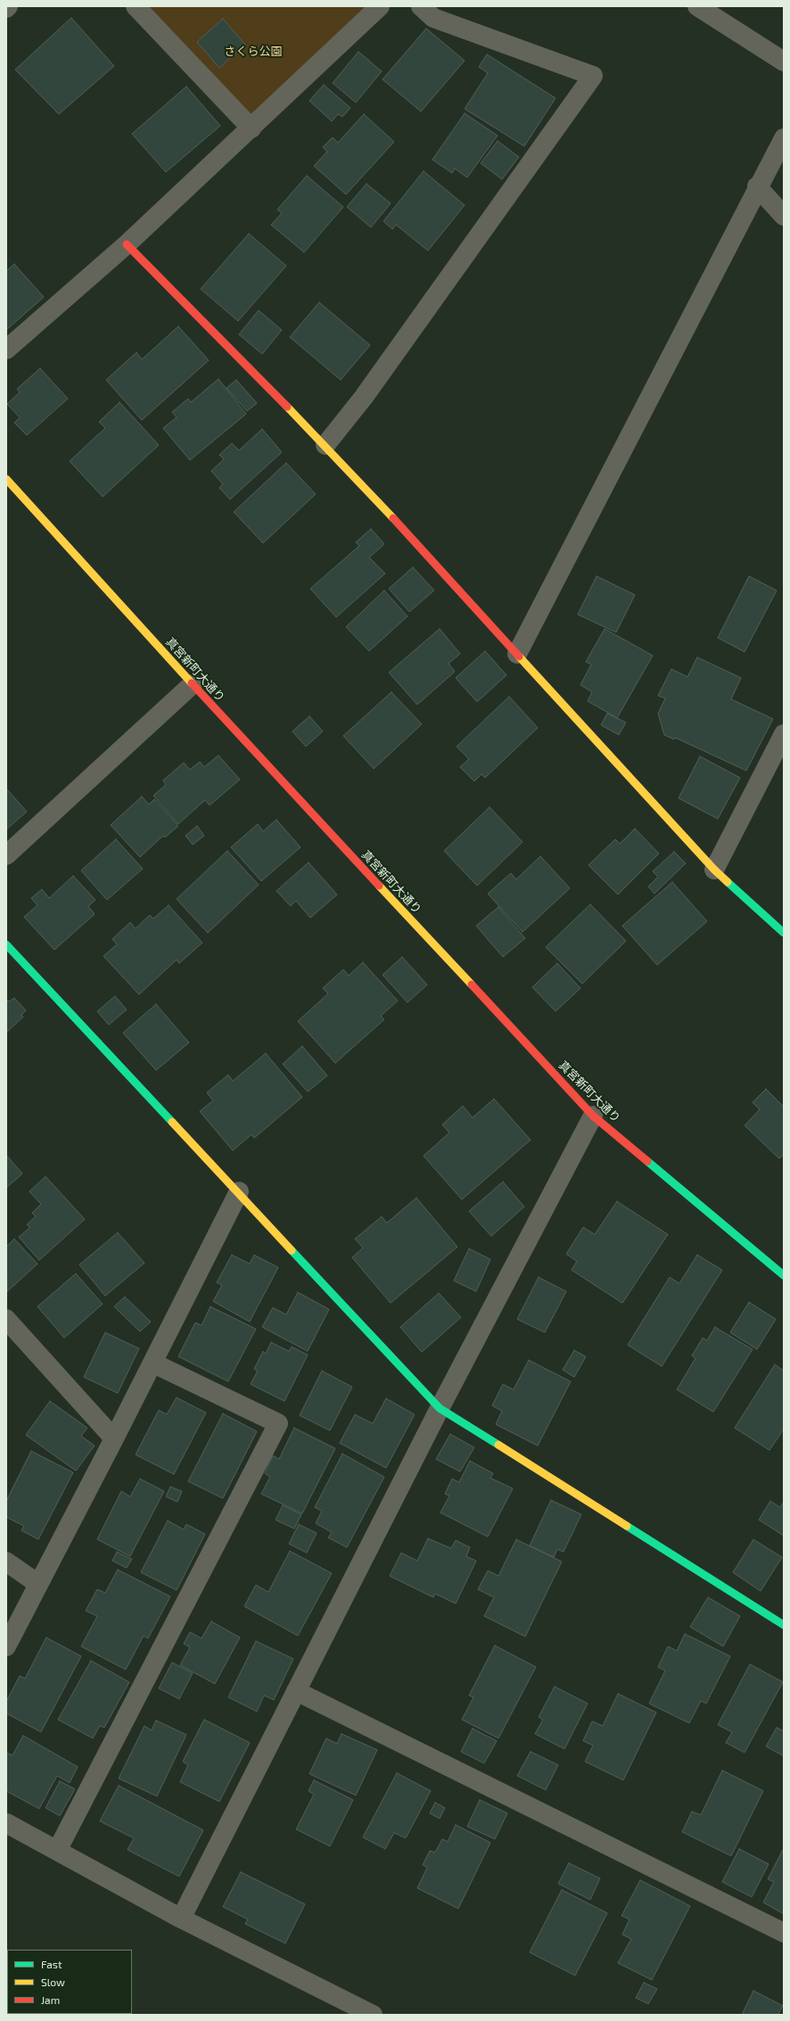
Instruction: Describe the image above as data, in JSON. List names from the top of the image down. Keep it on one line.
{"streets":{"street":["真宮新町大通り"]},"parks":["さくら公園"],"legend":["Fast","Slow","Jam"]}
